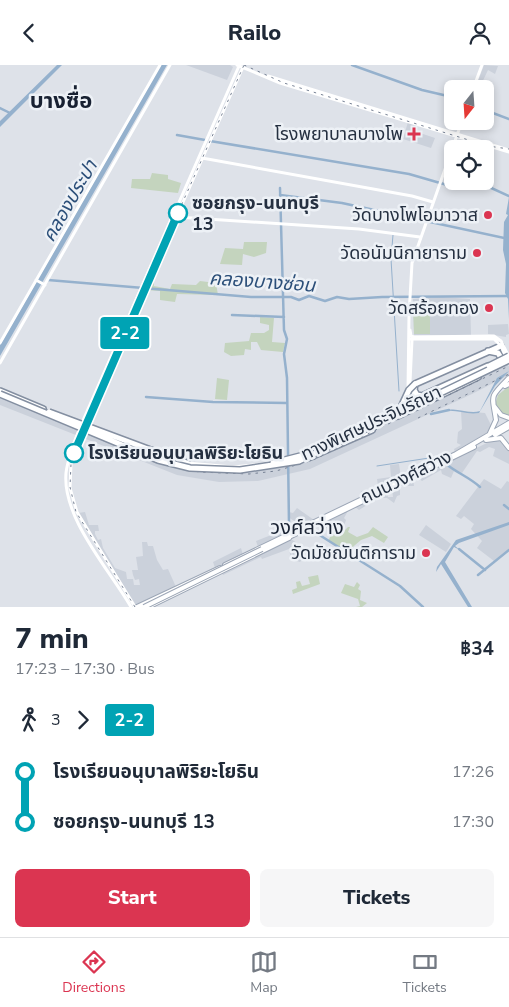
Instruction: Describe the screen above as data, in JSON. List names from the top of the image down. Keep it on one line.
{"streets":{"highway":["ทางพิเศษประจิมรัถยา"],"main road":["ถนนวงศ์สว่าง"]},"districts":["บางซื่อ","วงศ์สว่าง"],"water":["คลองประปา","คลองบางซ่อน"],"places":{"health":["โรงพยาบาลบางโพ"],"other":["ซอยกรุง-นนทบุรี 13","วัดบางโพโอมาวาส","วัดอนัมนิกายาราม","วัดสร้อยทอง","โรงเรียนอนุบาลพิริยะโยธิน","วัดมัชฌันติการาม"]},"lines":["bus line 2-2"],"north":"bottom","page":{"header":"Railo","on_map":"2-2","heading":["7 min","17:23 – 17:30 · Bus","฿34"],"legs":["3","2-2"],"list":[{"name":"โรงเรียนอนุบาลพิริยะโยธิน","value":"17:26"},{"name":"ซอยกรุง-นนทบุรี 13","value":"17:30"}],"buttons":["Start","Tickets"],"tabs":["Directions","Map","Tickets"]}}
